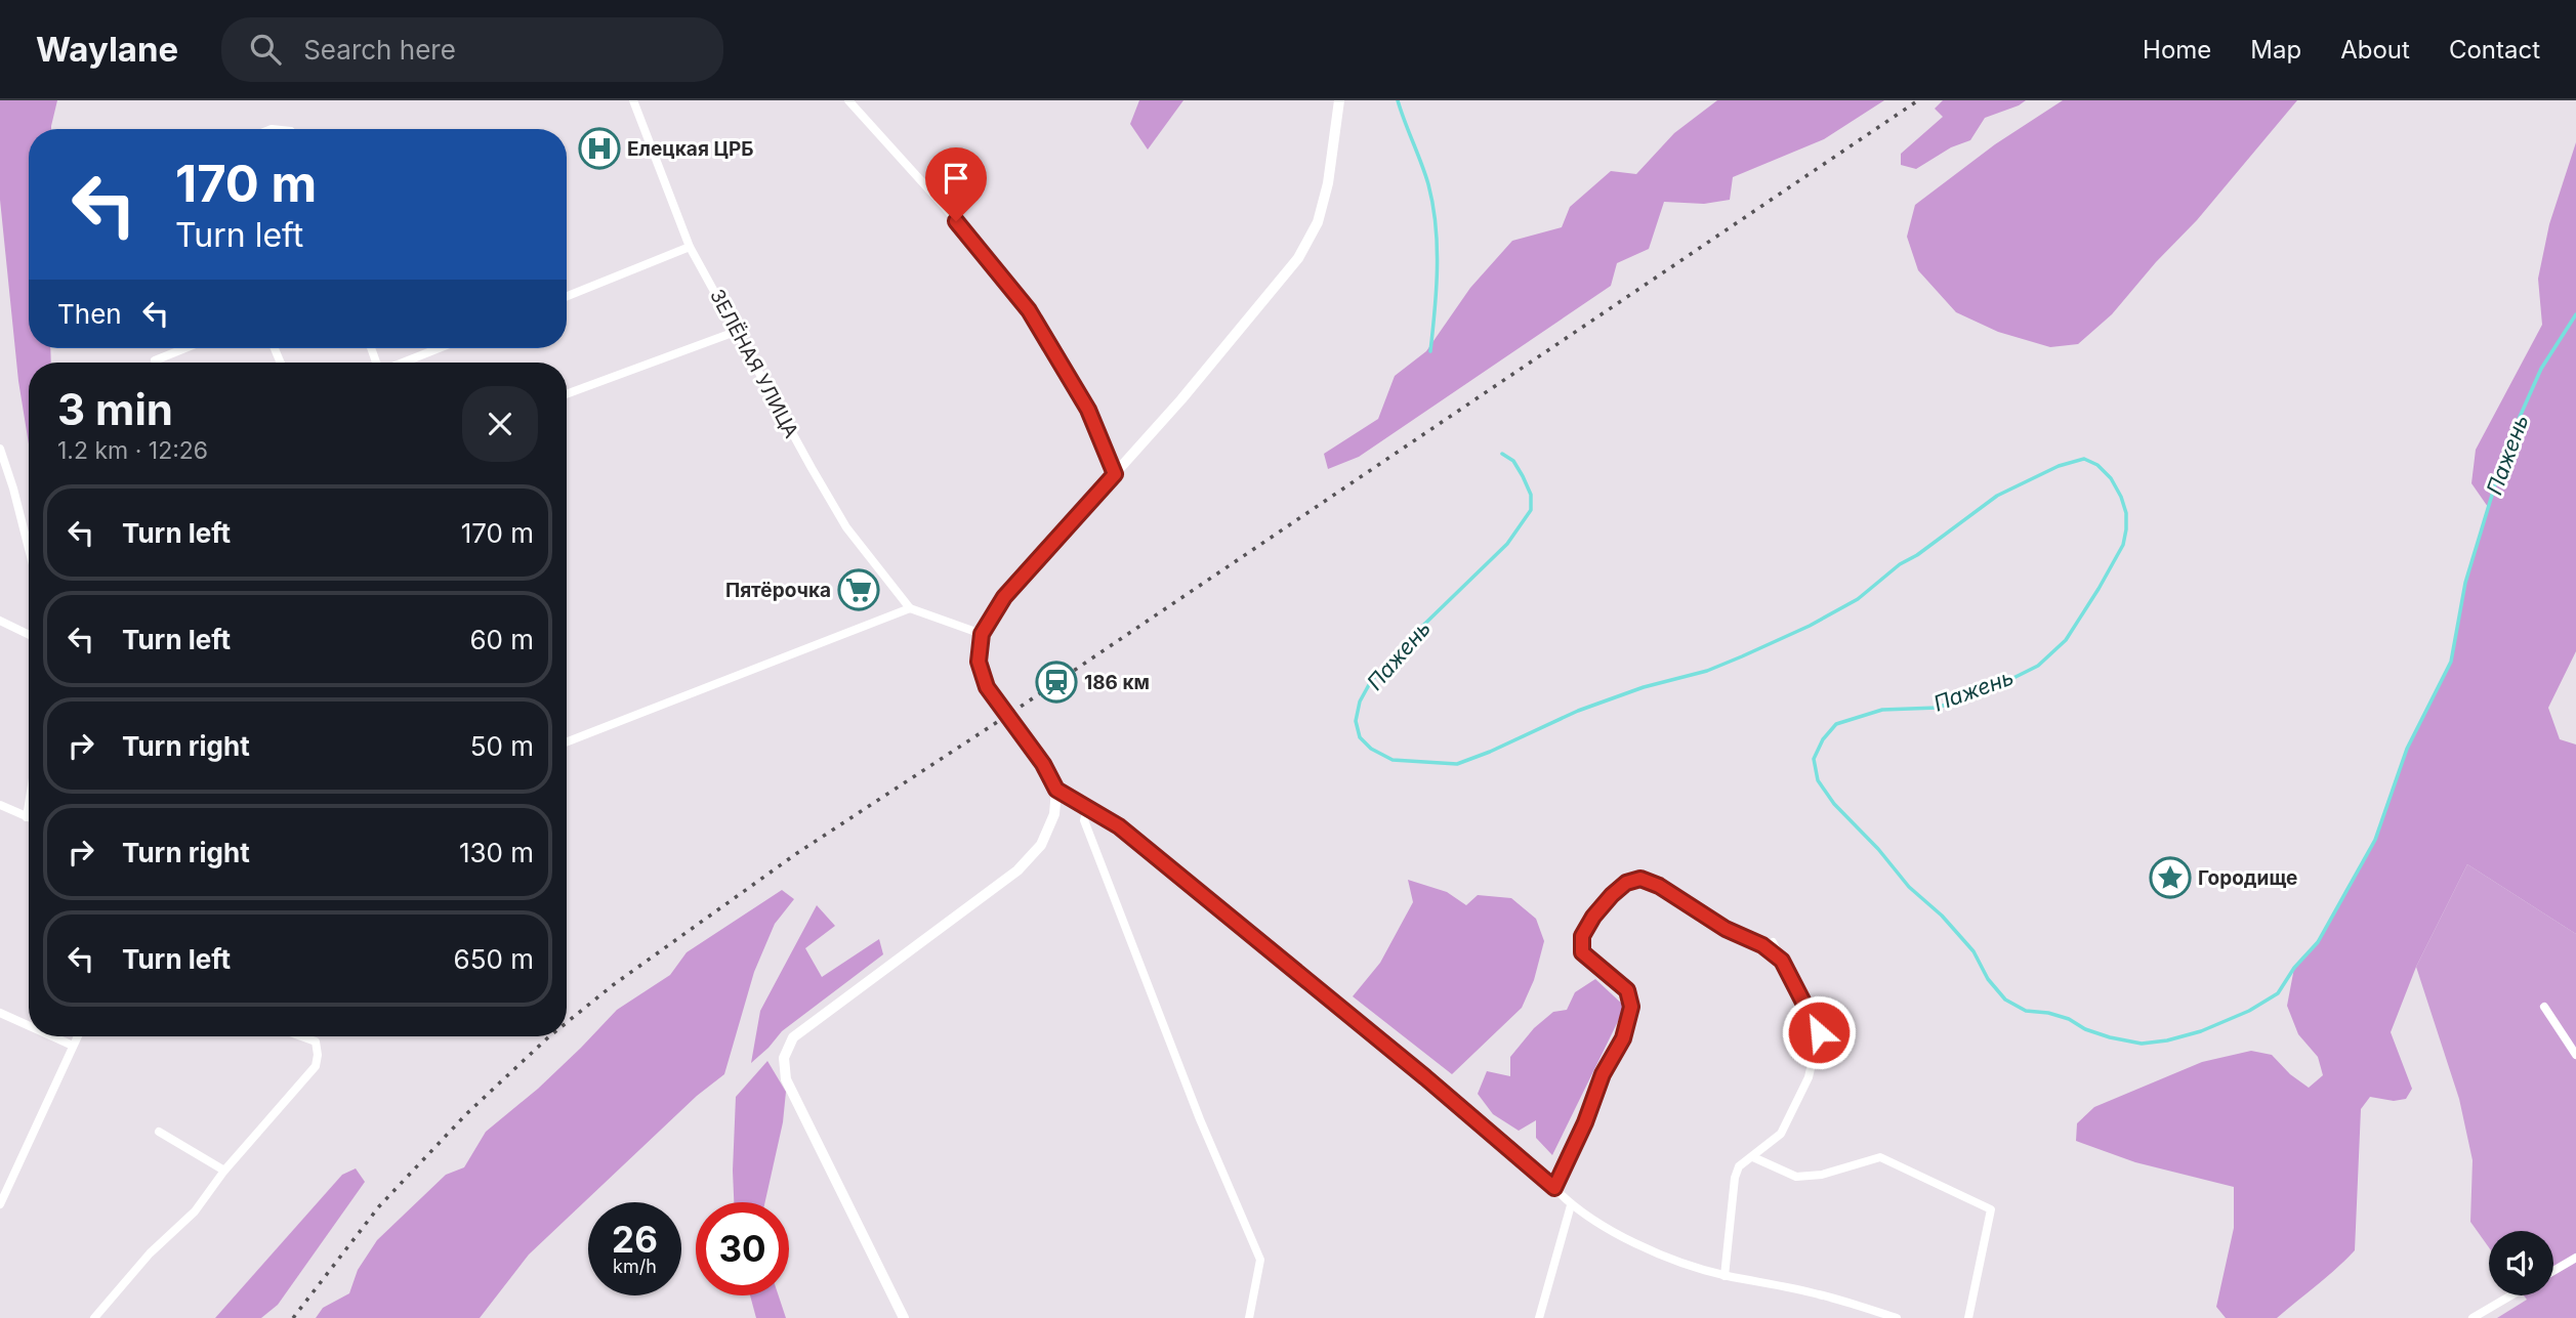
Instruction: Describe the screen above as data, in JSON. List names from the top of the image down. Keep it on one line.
{"streets":{"street":["ЗЕЛЁНАЯ УЛИЦА"]},"water":["Пажень"],"places":{"hospital":["Елецкая ЦРБ"],"supermarket":["Пятёрочка"],"station":["186 км"],"place":["Городище"]},"page":{"header":"Waylane","search":"Search here","nav":["Home","Map","About","Contact"],"turn":["170 m","Turn left"],"then":"Then","heading":["3 min","1.2 km · 12:26"],"list":[{"name":"Turn left","value":"170 m"},{"name":"Turn left","value":"60 m"},{"name":"Turn right","value":"50 m"},{"name":"Turn right","value":"130 m"},{"name":"Turn left","value":"650 m"}],"speed":"26 km/h","limit":"30"}}
